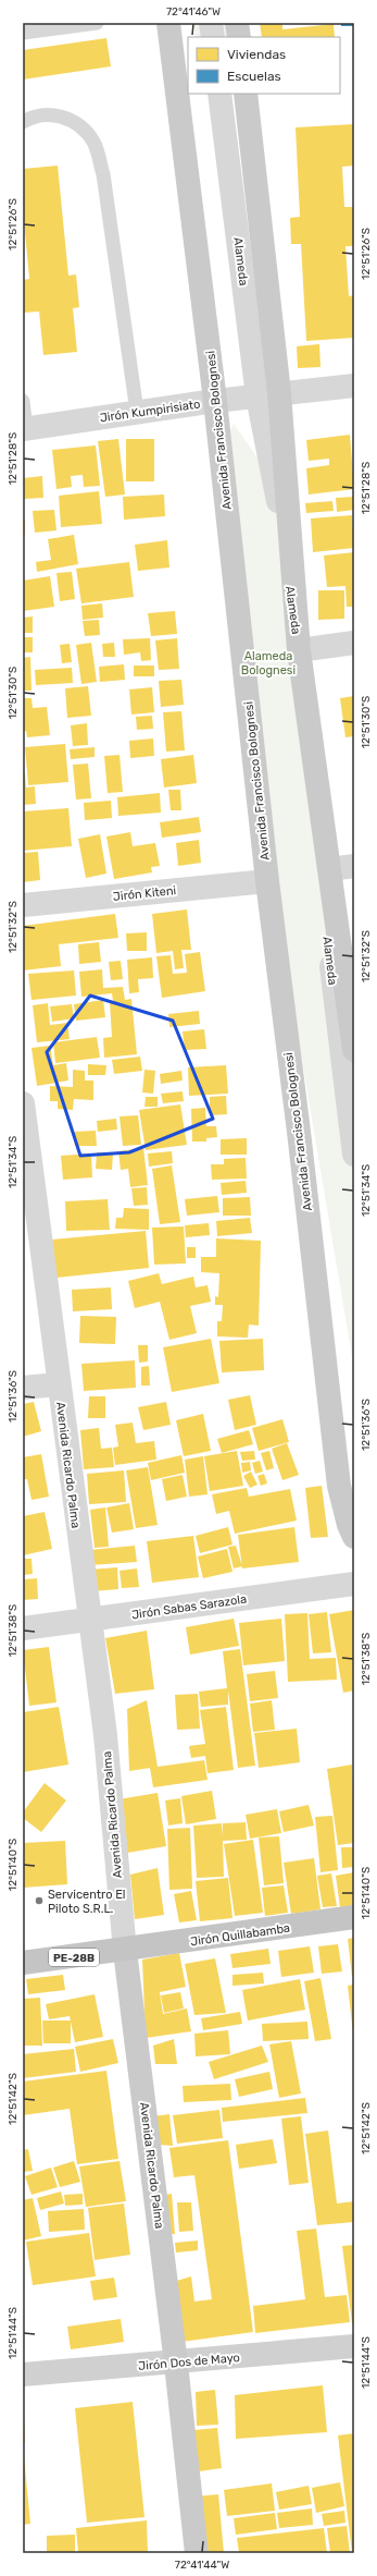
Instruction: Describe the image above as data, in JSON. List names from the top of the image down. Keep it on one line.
{"streets":{"highway":["Jirón Quillabamba","PE-28B"],"main road":["Avenida Francisco Bolognesi","Avenida Ricardo Palma"],"street":["Alameda","Jirón Kumpirisiato","Jirón Kiteni","Jirón Sabas Sarazola","Jirón Dos de Mayo"]},"crossings":[["Alameda","Jirón Kumpirisiato"],["Jirón Kumpirisiato","Avenida Francisco Bolognesi"],["Avenida Francisco Bolognesi","Jirón Kiteni"],["Avenida Ricardo Palma","Jirón Sabas Sarazola"],["Avenida Ricardo Palma","Jirón Quillabamba"],["Avenida Ricardo Palma","PE-28B"],["Avenida Ricardo Palma","Jirón Dos de Mayo"],["Jirón Quillabamba","PE-28B"]],"parks":["Alameda Bolognesi"],"places":["Servicentro El Piloto S.R.L."],"legend":["Viviendas","Escuelas"],"coordinates":["72°41'46\"W","12°51'26\"S","12°51'28\"S","12°51'30\"S","12°51'32\"S","12°51'34\"S","12°51'36\"S","12°51'38\"S","12°51'40\"S","12°51'42\"S","12°51'44\"S","72°41'44\"W"]}
